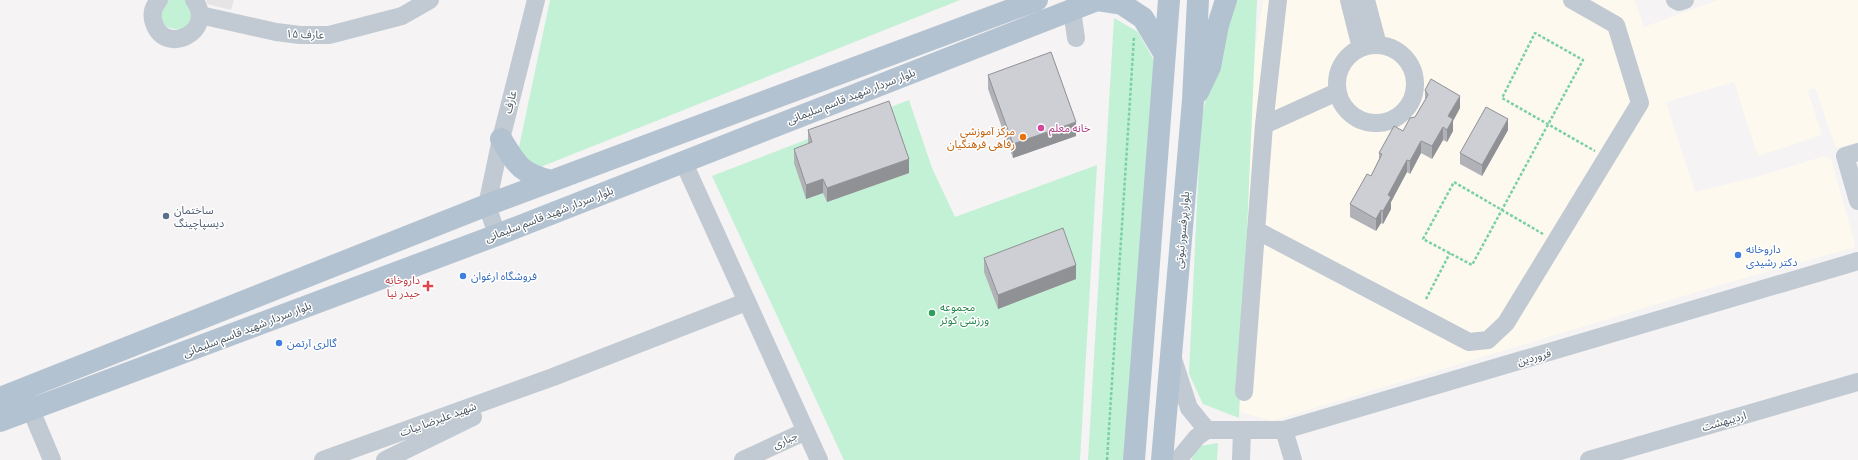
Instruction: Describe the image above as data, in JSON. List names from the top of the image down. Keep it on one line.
{"streets":{"main road":["بلوار سردار شهید قاسم سلیمانی","بلوار پرفسور ثبوتی"],"street":["عارف ۱۵","عارف","فروردین","شهید علیرضا بیات","اردیبهشت","جباری"]},"places":{"other":["خانه معلم","مرکز آموزشی رفاهی فرهنگیان","ساختمان دیسپاچینگ","داروخانه دکتر رشیدی","فروشگاه ارغوان","مجموعه ورزشی کوثر","گالری آرتمن"],"health":["داروخانه حیدر نیا"]}}
